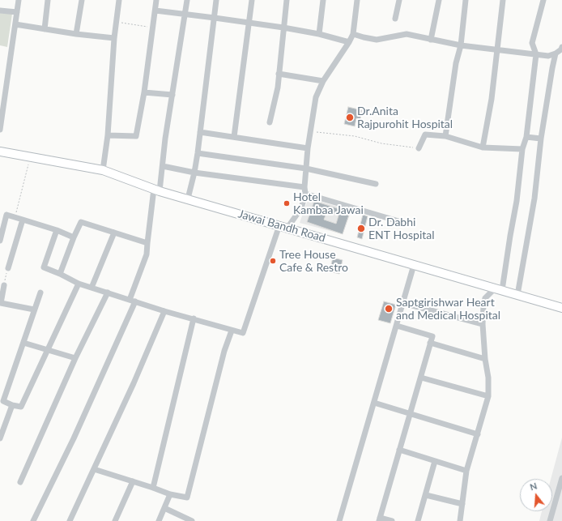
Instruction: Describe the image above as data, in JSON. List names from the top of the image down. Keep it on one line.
{"streets":{"street":["Jawai Bandh Road"]},"places":["Dr.Anita Rajpurohit Hospital","Hotel Kambaa Jawai","Dr. Dabhi ENT Hospital","Tree House Cafe & Restro","Saptgirishwar Heart and Medical Hospital"],"north":"top"}
